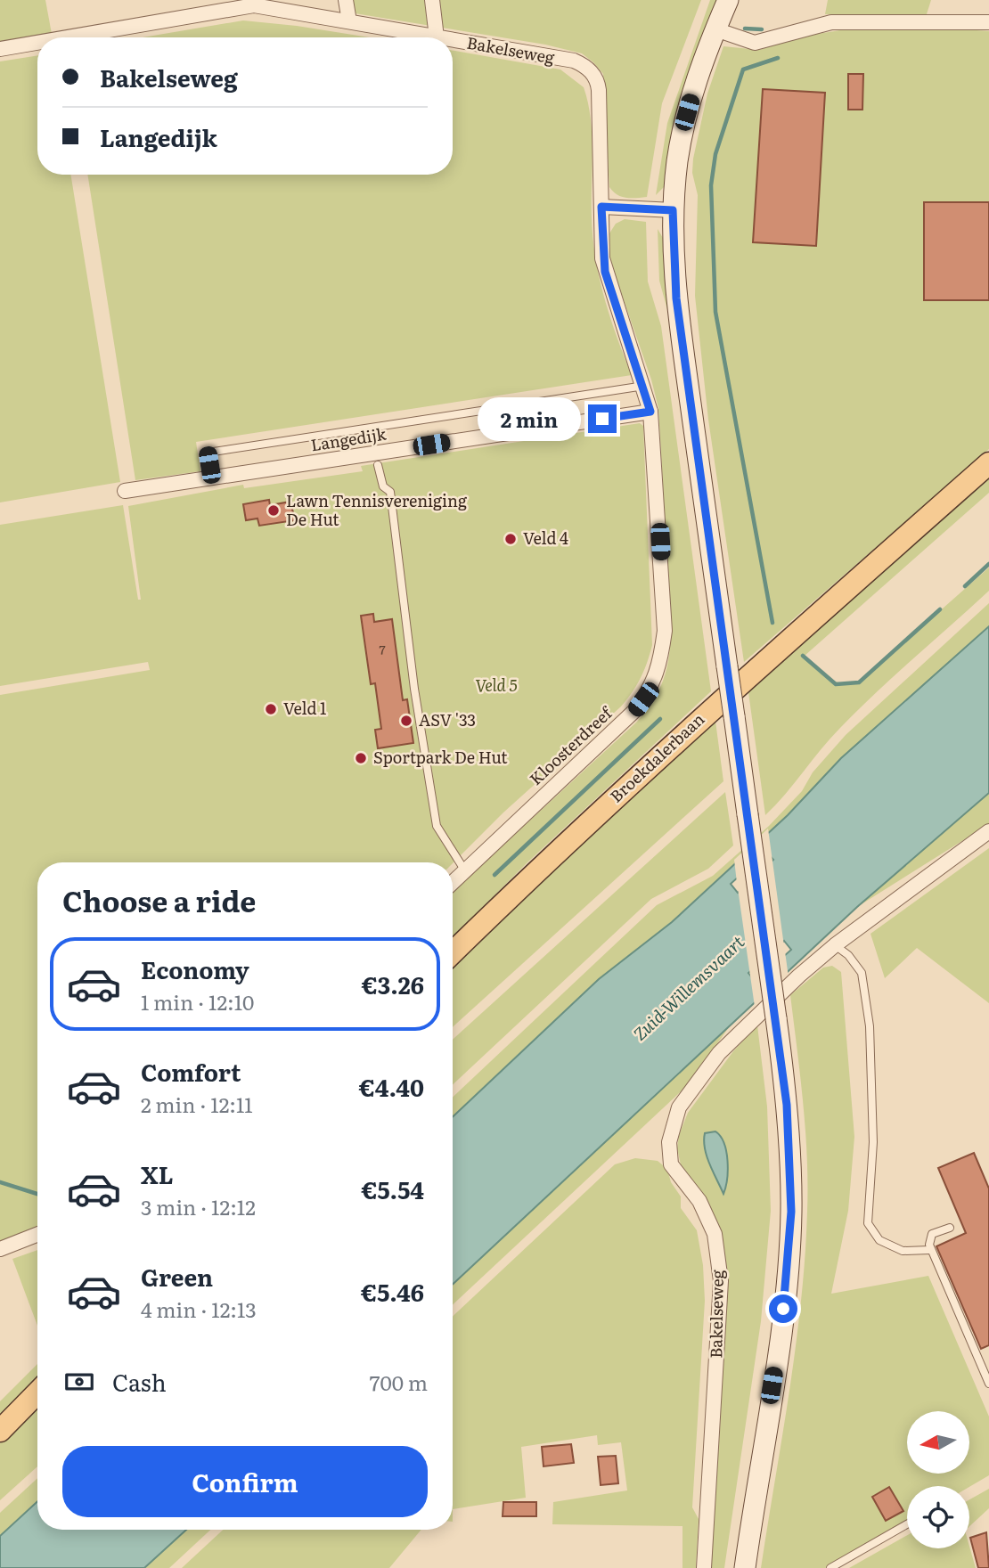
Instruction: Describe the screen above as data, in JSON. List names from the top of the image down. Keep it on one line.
{"streets":{"main road":["Broekdalerbaan"],"street":["Bakelseweg","Langedijk","Kloosterdreef"]},"crossings":[["Bakelseweg","Kloosterdreef"],["Langedijk","Kloosterdreef"]],"water":["Zuid-Willemsvaart"],"parks":["Veld 5"],"places":["Lawn Tennisvereniging De Hut","Veld 4","Veld 1","ASV '33","Sportpark De Hut"],"house_numbers":["7"],"north":"left","page":{"banner":["Bakelseweg","Langedijk"],"bubble":"2 min","heading":"Choose a ride","list":[{"name":"Economy","note":"1 min · 12:10","value":"€3.26"},{"name":"Comfort","note":"2 min · 12:11","value":"€4.40"},{"name":"XL","note":"3 min · 12:12","value":"€5.54"},{"name":"Green","note":"4 min · 12:13","value":"€5.46"}],"pay":["Cash","700 m"],"buttons":"Confirm"}}
